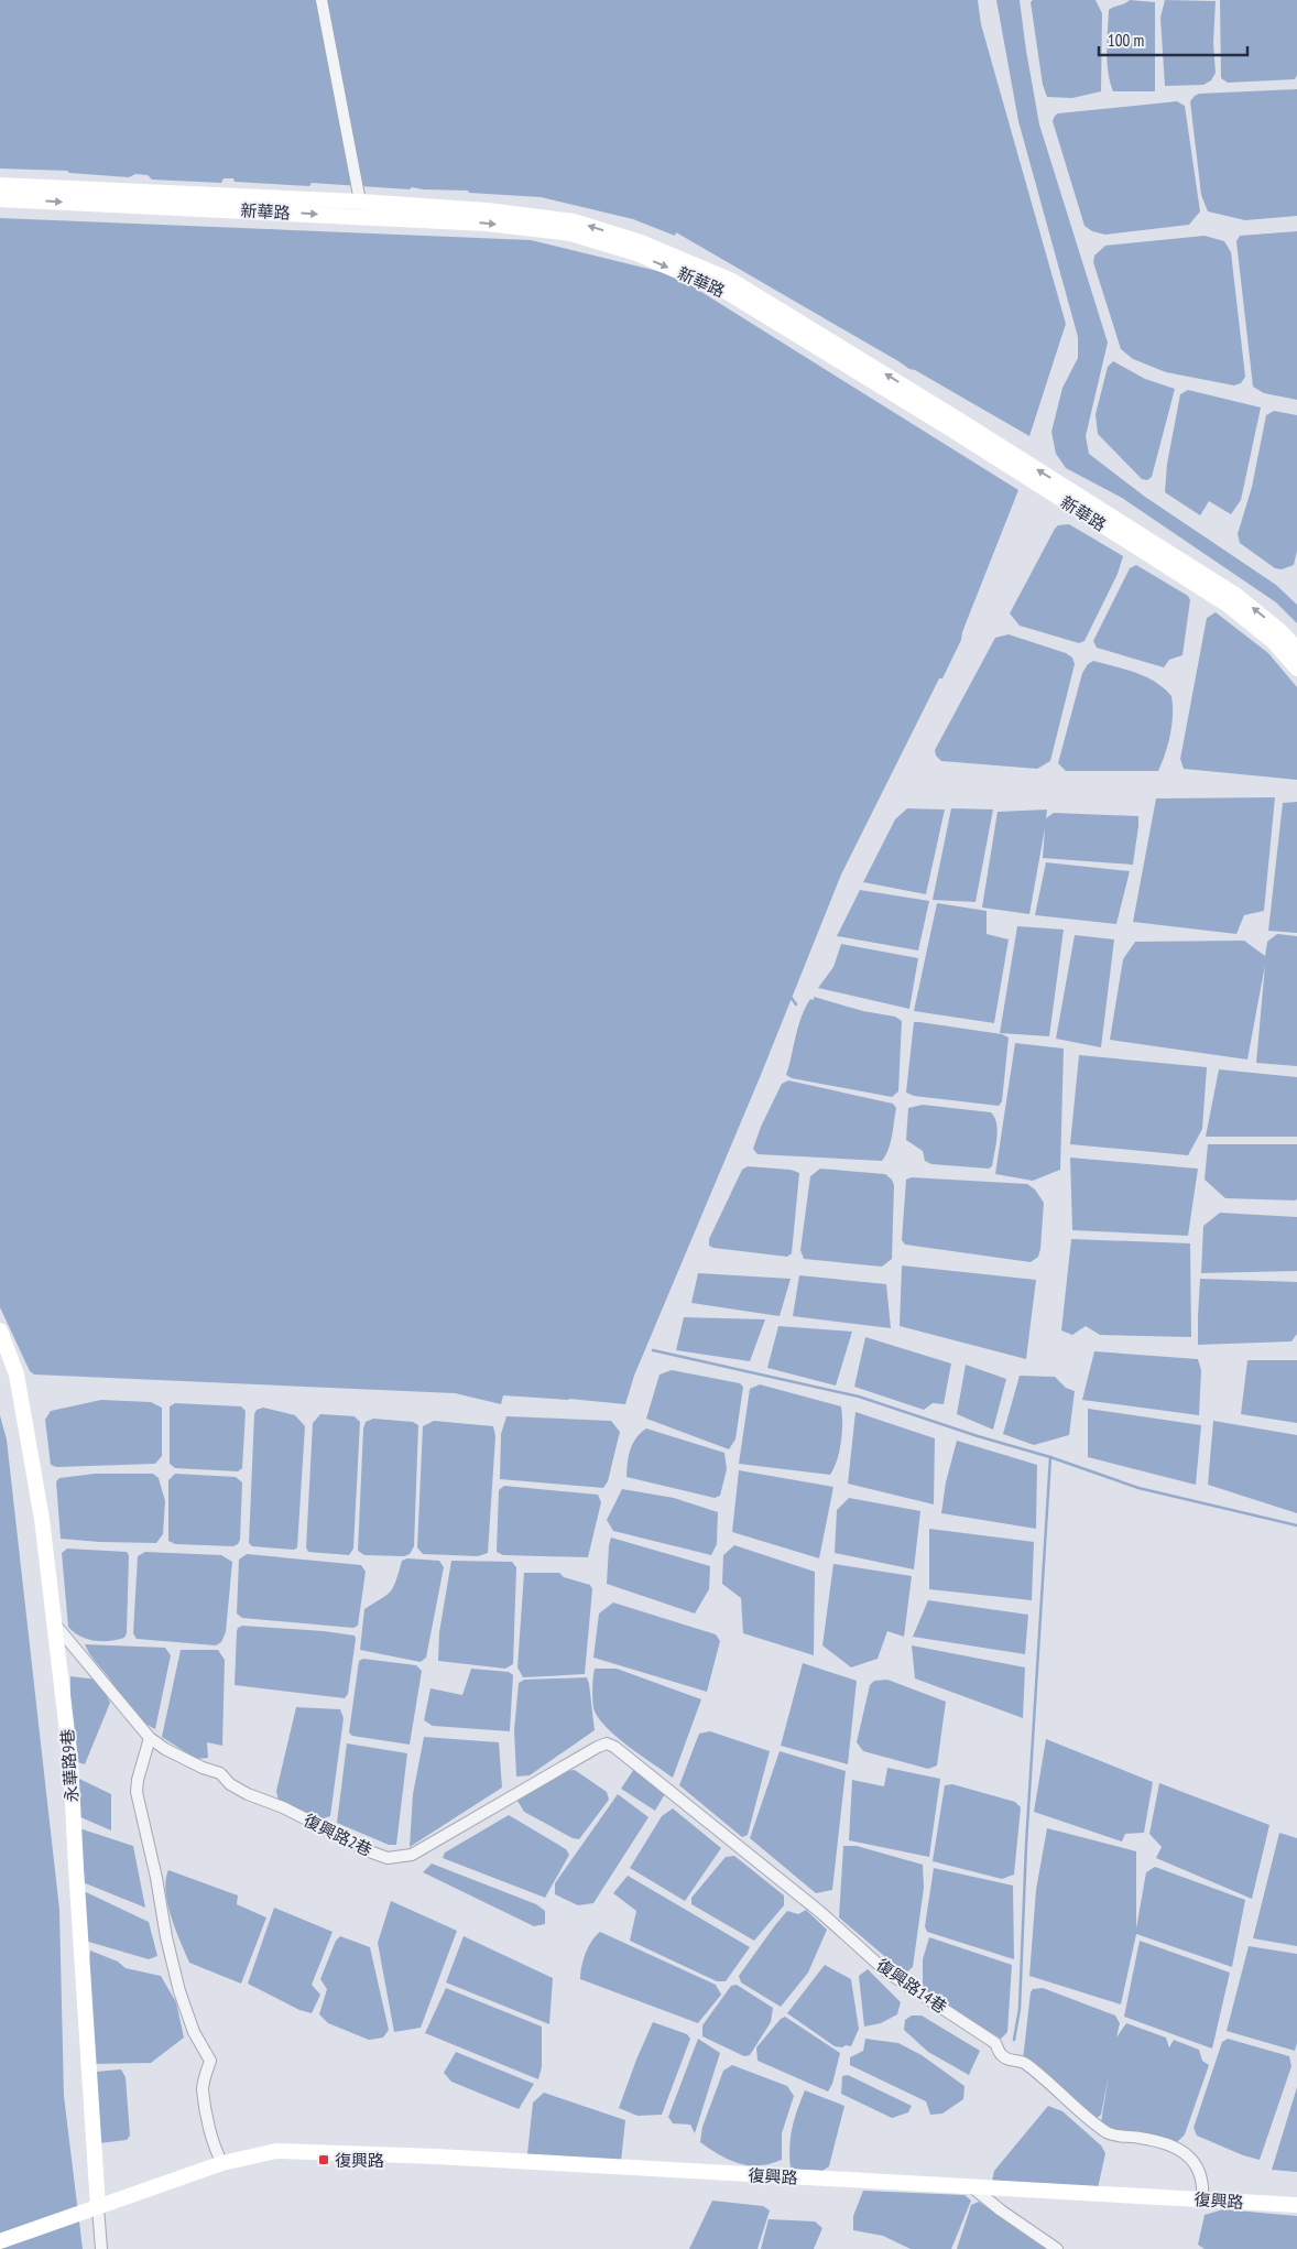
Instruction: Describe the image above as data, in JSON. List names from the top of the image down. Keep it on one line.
{"streets":{"street":["新華路","永華路9巷","復興路2巷","復興路14巷","復興路"]},"crossings":[["永華路9巷","復興路2巷"],["永華路9巷","復興路"],["復興路2巷","復興路14巷"],["復興路14巷","復興路"]],"places":{"transit":["復興路"]},"scale_bar":"100 m"}
